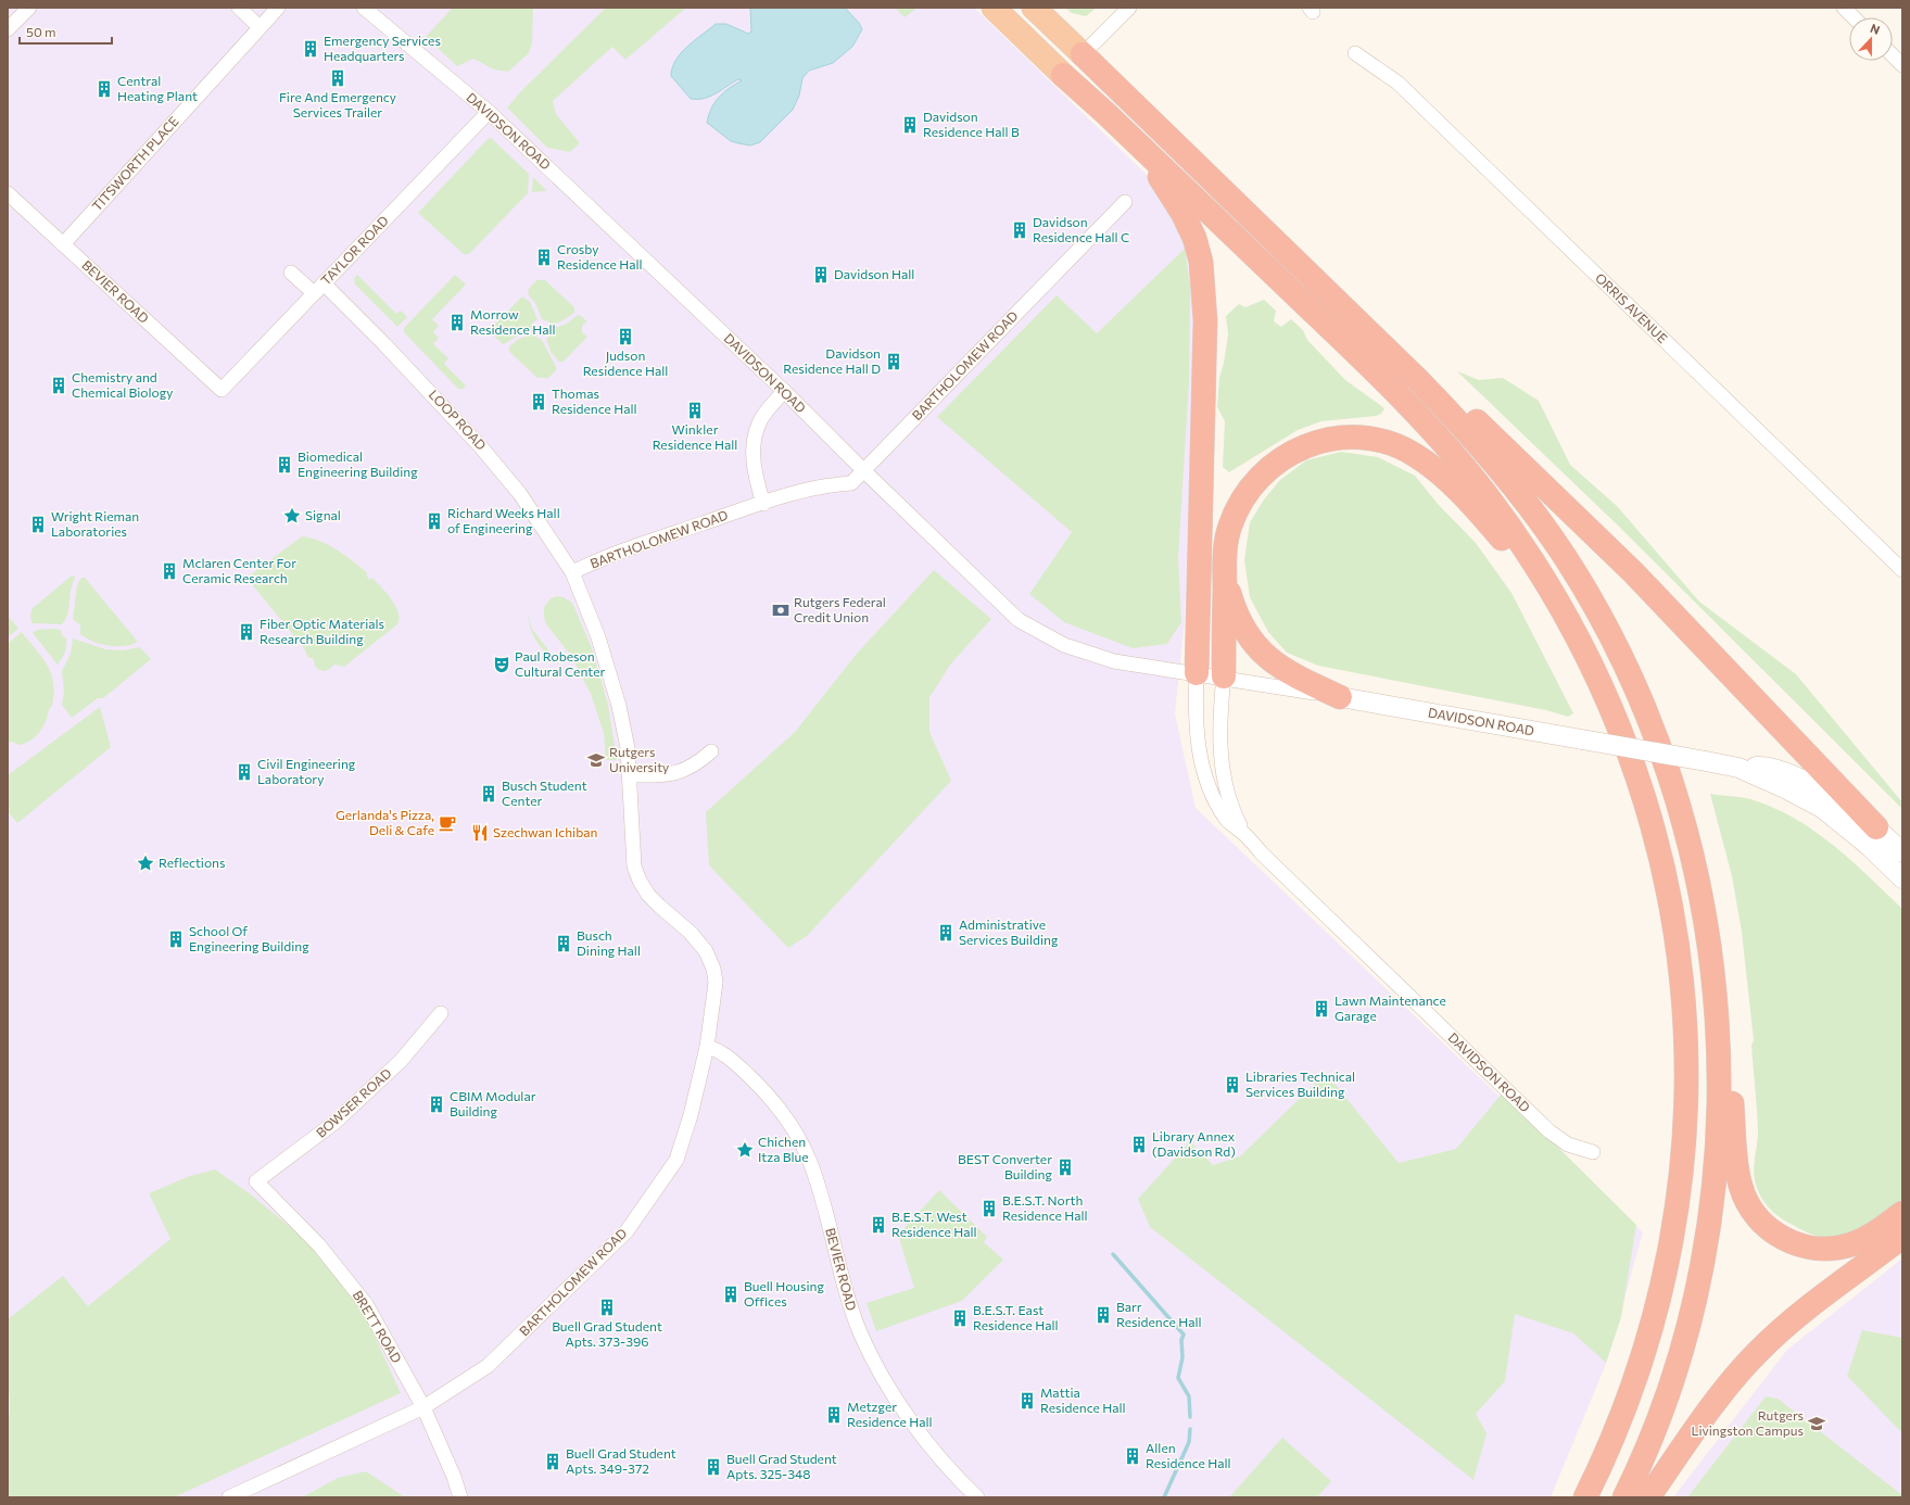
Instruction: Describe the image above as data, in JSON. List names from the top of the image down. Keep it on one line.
{"streets":{"main road":["DAVIDSON ROAD"],"street":["TITSWORTH PLACE","TAYLOR ROAD","BEVIER ROAD","ORRIS AVENUE","BARTHOLOMEW ROAD","LOOP ROAD","BOWSER ROAD","BRETT ROAD"]},"crossings":[["DAVIDSON ROAD","TAYLOR ROAD"],["DAVIDSON ROAD","BARTHOLOMEW ROAD"],["TITSWORTH PLACE","BEVIER ROAD"],["TAYLOR ROAD","BEVIER ROAD"],["TAYLOR ROAD","LOOP ROAD"],["BEVIER ROAD","BARTHOLOMEW ROAD"],["BARTHOLOMEW ROAD","LOOP ROAD"],["BARTHOLOMEW ROAD","BRETT ROAD"],["BOWSER ROAD","BRETT ROAD"]],"places":{"building":["Emergency Services Headquarters","Fire And Emergency Services Trailer","Central Heating Plant","Davidson Residence Hall B","Davidson Residence Hall C","Crosby Residence Hall","Davidson Hall","Morrow Residence Hall","Judson Residence Hall","Davidson Residence Hall D","Chemistry and Chemical Biology","Thomas Residence Hall","Winkler Residence Hall","Biomedical Engineering Building","Richard Weeks Hall of Engineering","Wright Rieman Laboratories","Mclaren Center For Ceramic Research","Fiber Optic Materials Research Building","Civil Engineering Laboratory","Busch Student Center","Administrative Services Building","School Of Engineering Building","Busch Dining Hall","Lawn Maintenance Garage","Libraries Technical Services Building","CBIM Modular Building","Library Annex (Davidson Rd)","BEST Converter Building","B.E.S.T. North Residence Hall","B.E.S.T. West Residence Hall","Buell Housing Offices","Buell Grad Student Apts. 373-396","Barr Residence Hall","B.E.S.T. East Residence Hall","Mattia Residence Hall","Metzger Residence Hall","Allen Residence Hall","Buell Grad Student Apts. 349-372","Buell Grad Student Apts. 325-348"],"place":["Signal","Reflections","Chichen Itza Blue"],"bank":["Rutgers Federal Credit Union"],"theatre":["Paul Robeson Cultural Center"],"school or university":["Rutgers University","Rutgers Livingston Campus"],"cafe":["Gerlanda's Pizza, Deli & Cafe"],"restaurant":["Szechwan Ichiban"]},"scale_bar":"50 m","north":"top"}
